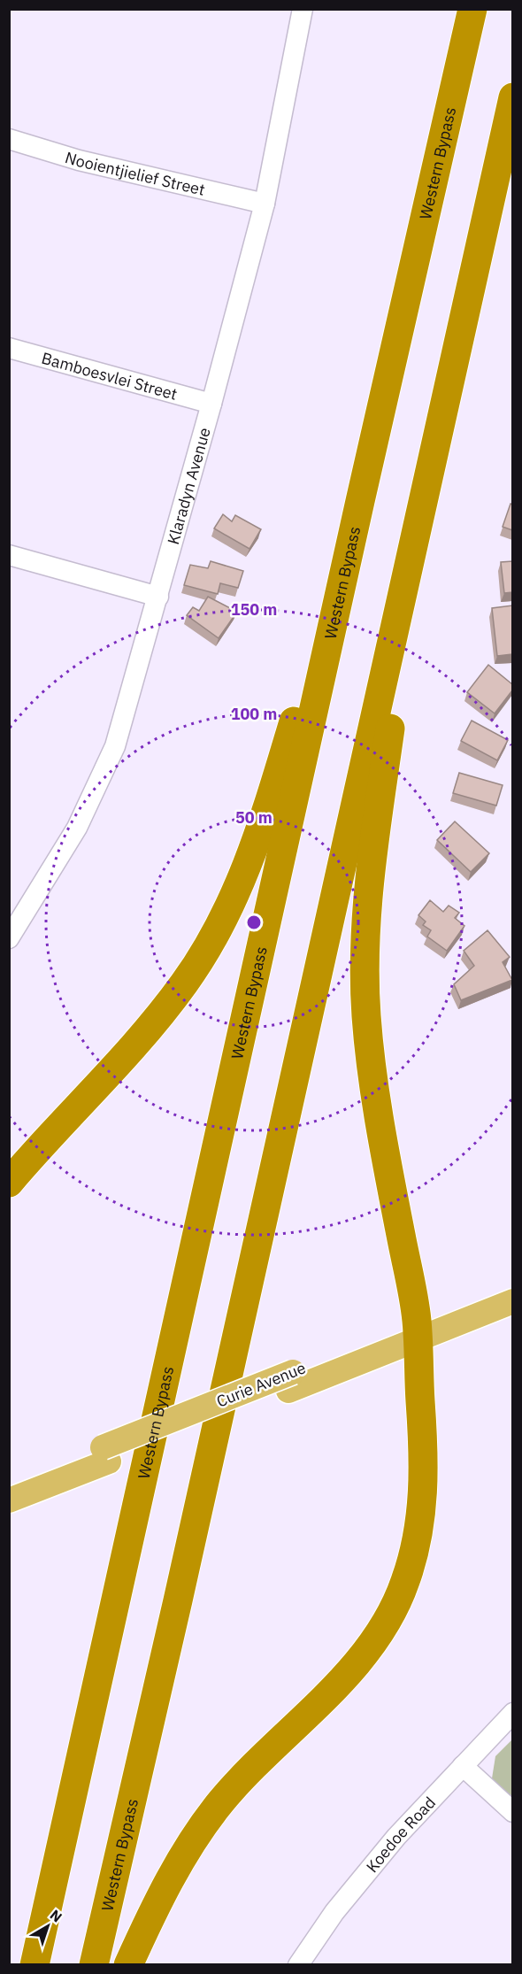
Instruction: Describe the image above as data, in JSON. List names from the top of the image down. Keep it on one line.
{"streets":{"highway":["Western Bypass"],"main road":["Curie Avenue"],"street":["Nooientjielief Street","Bamboesvlei Street","Klaradyn Avenue","Koedoe Road"]},"crossings":[["Nooientjielief Street","Klaradyn Avenue"],["Bamboesvlei Street","Klaradyn Avenue"]],"north":"top right","rings":["150 m","100 m","50 m"]}
